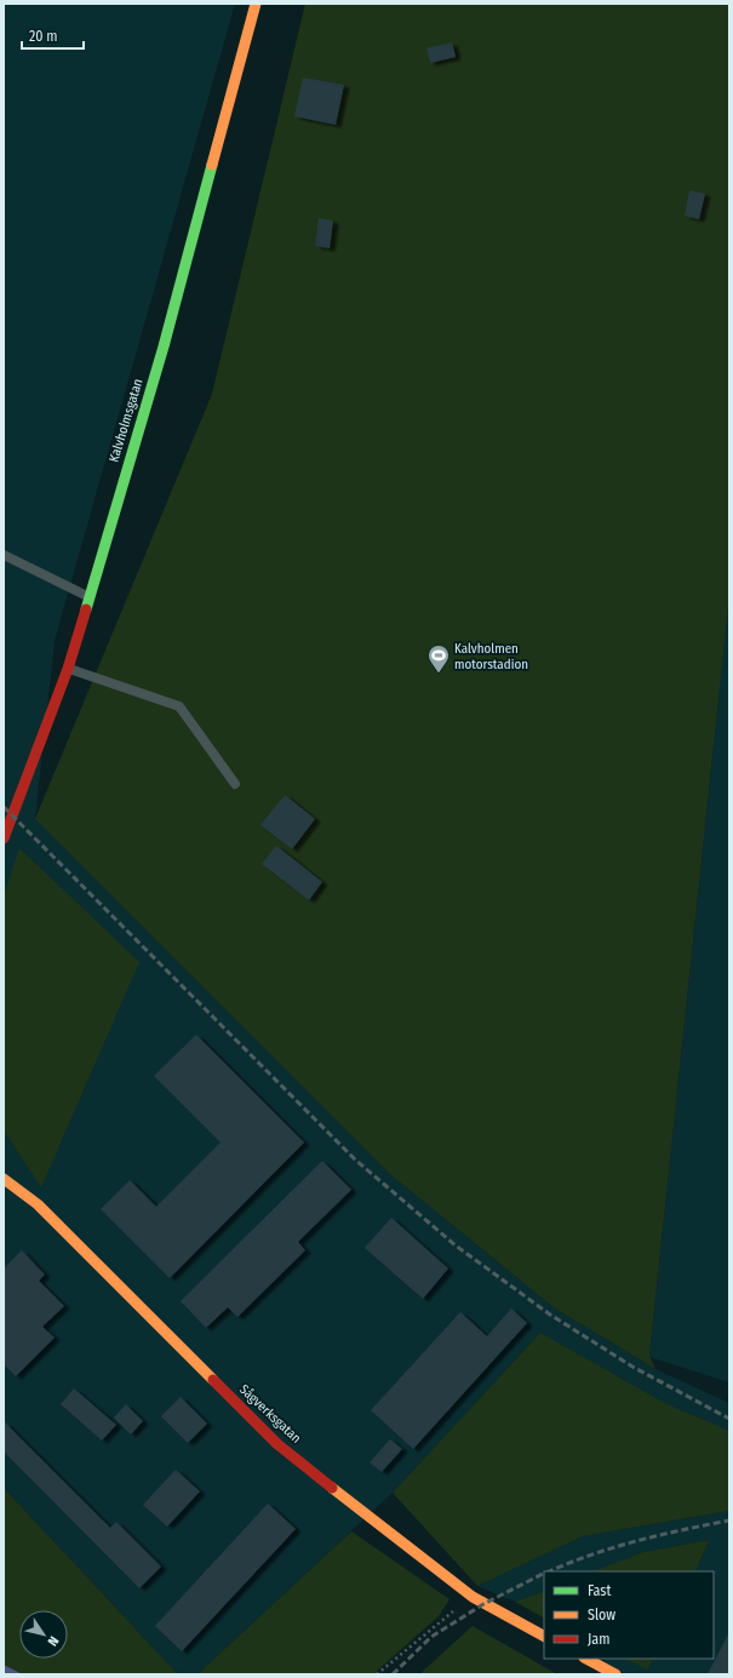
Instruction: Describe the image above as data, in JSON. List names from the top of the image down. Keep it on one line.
{"streets":{"street":["Kalvholmsgatan","Sågverksgatan"]},"places":{"sports":["Kalvholmen motorstadion"]},"legend":["Fast","Slow","Jam"],"scale_bar":"20 m","north":"bottom right"}
